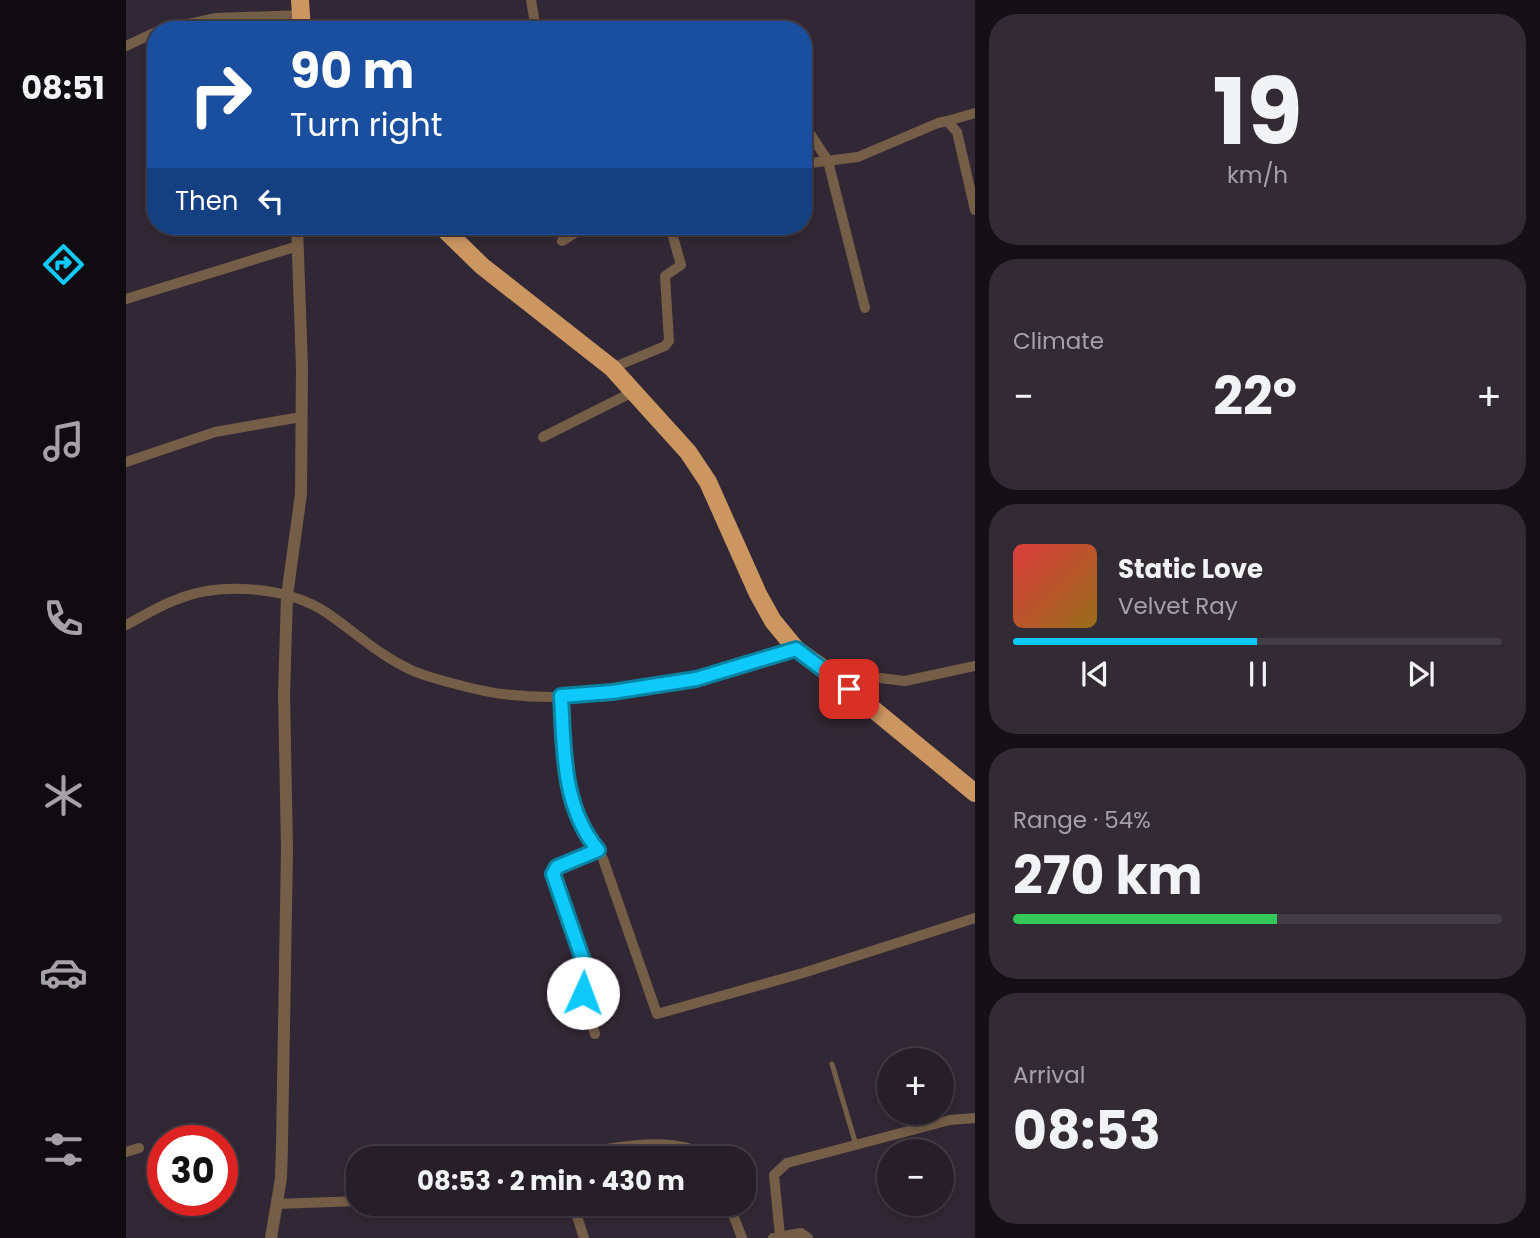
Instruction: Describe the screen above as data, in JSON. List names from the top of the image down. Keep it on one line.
{"page":{"tabs":"08:51","tile":[["19","km/h"],"Climate",["Range · 54%","270 km"],["Arrival","08:53"]],"turn":["90 m","Turn right"],"then":"Then","heat":["−","22°","+"],"song":["Static Love","Velvet Ray"],"map_buttons":["+","−"],"limit":"30","trip":"08:53 · 2 min · 430 m"}}
